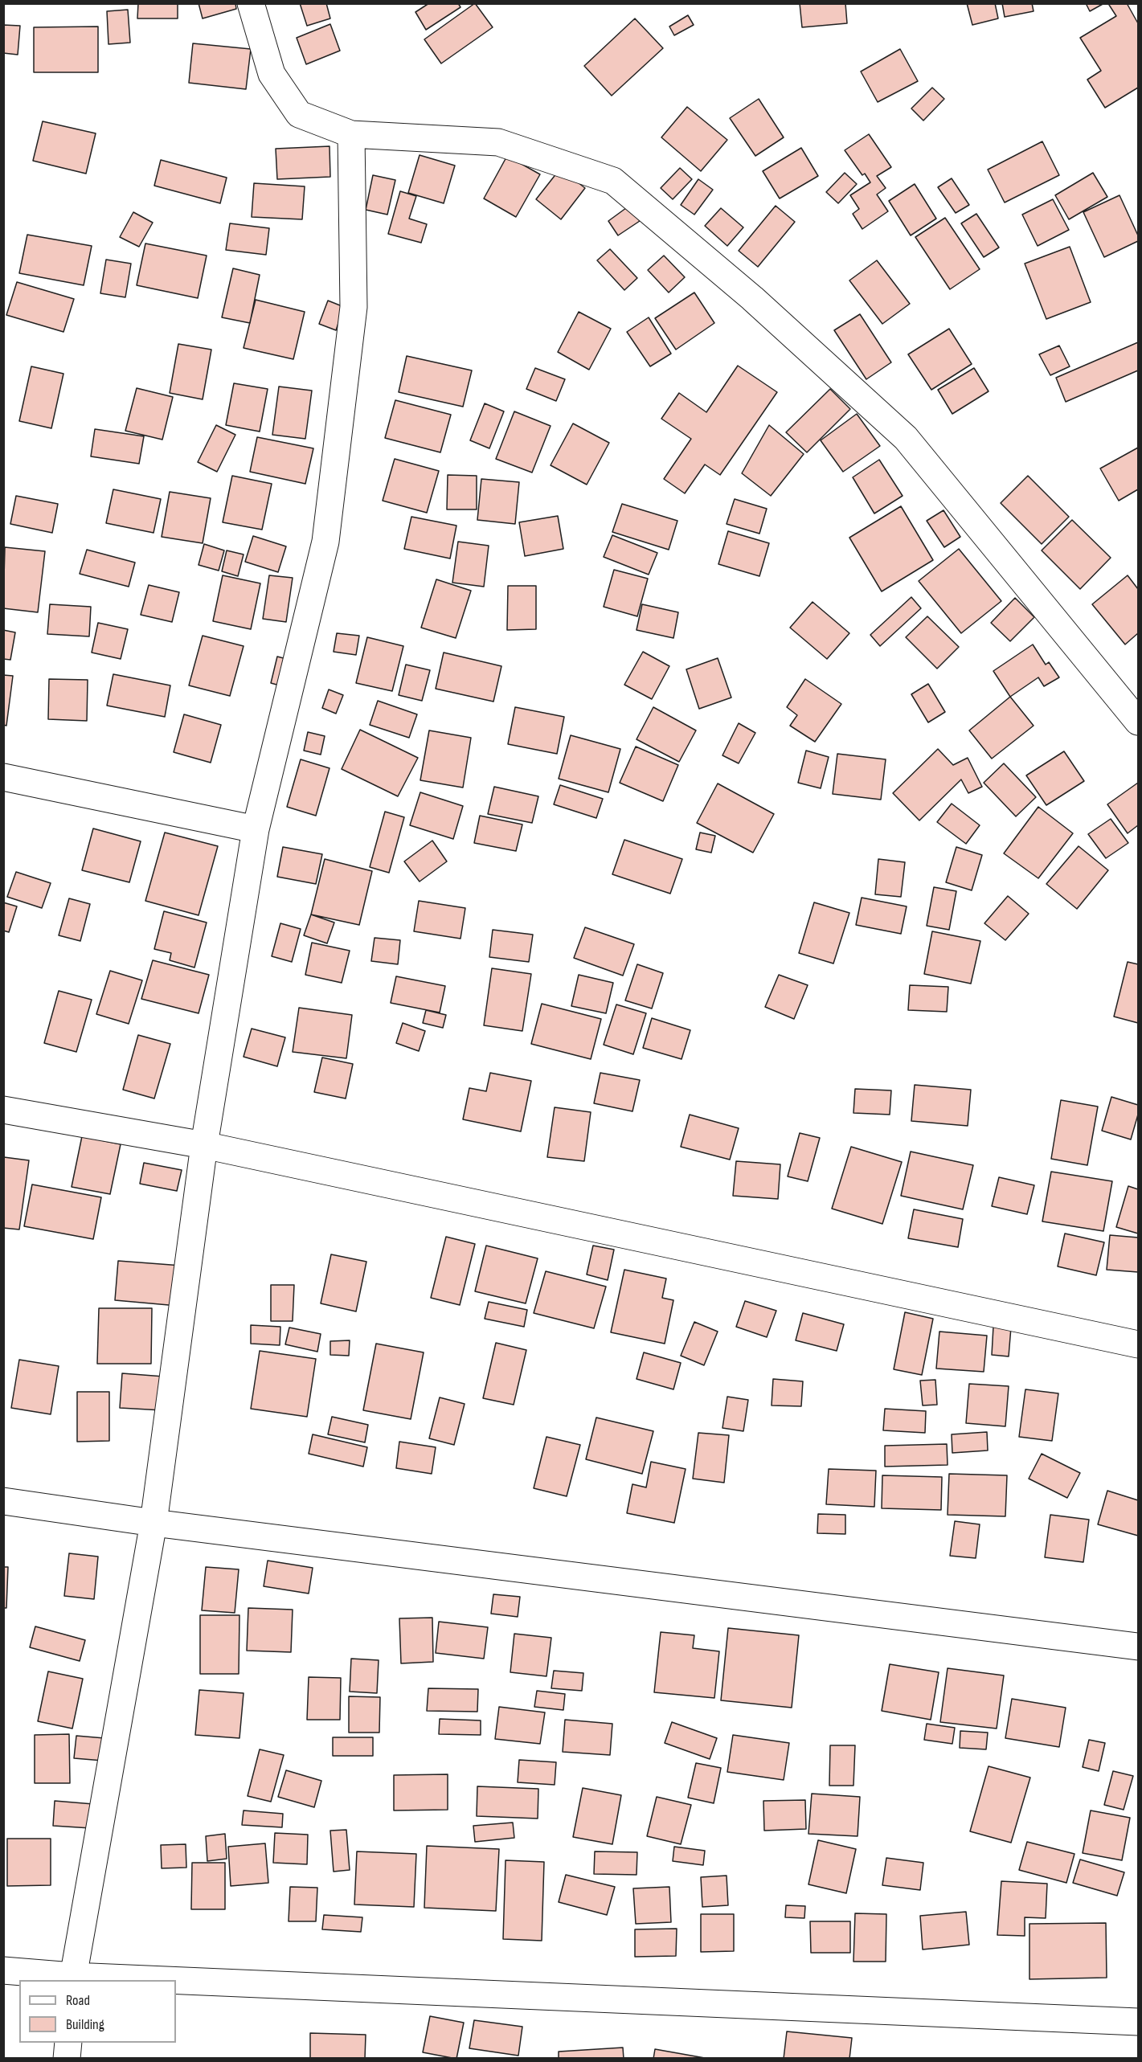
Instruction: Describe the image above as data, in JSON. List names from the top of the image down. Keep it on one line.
{"legend":["Road","Building"]}
